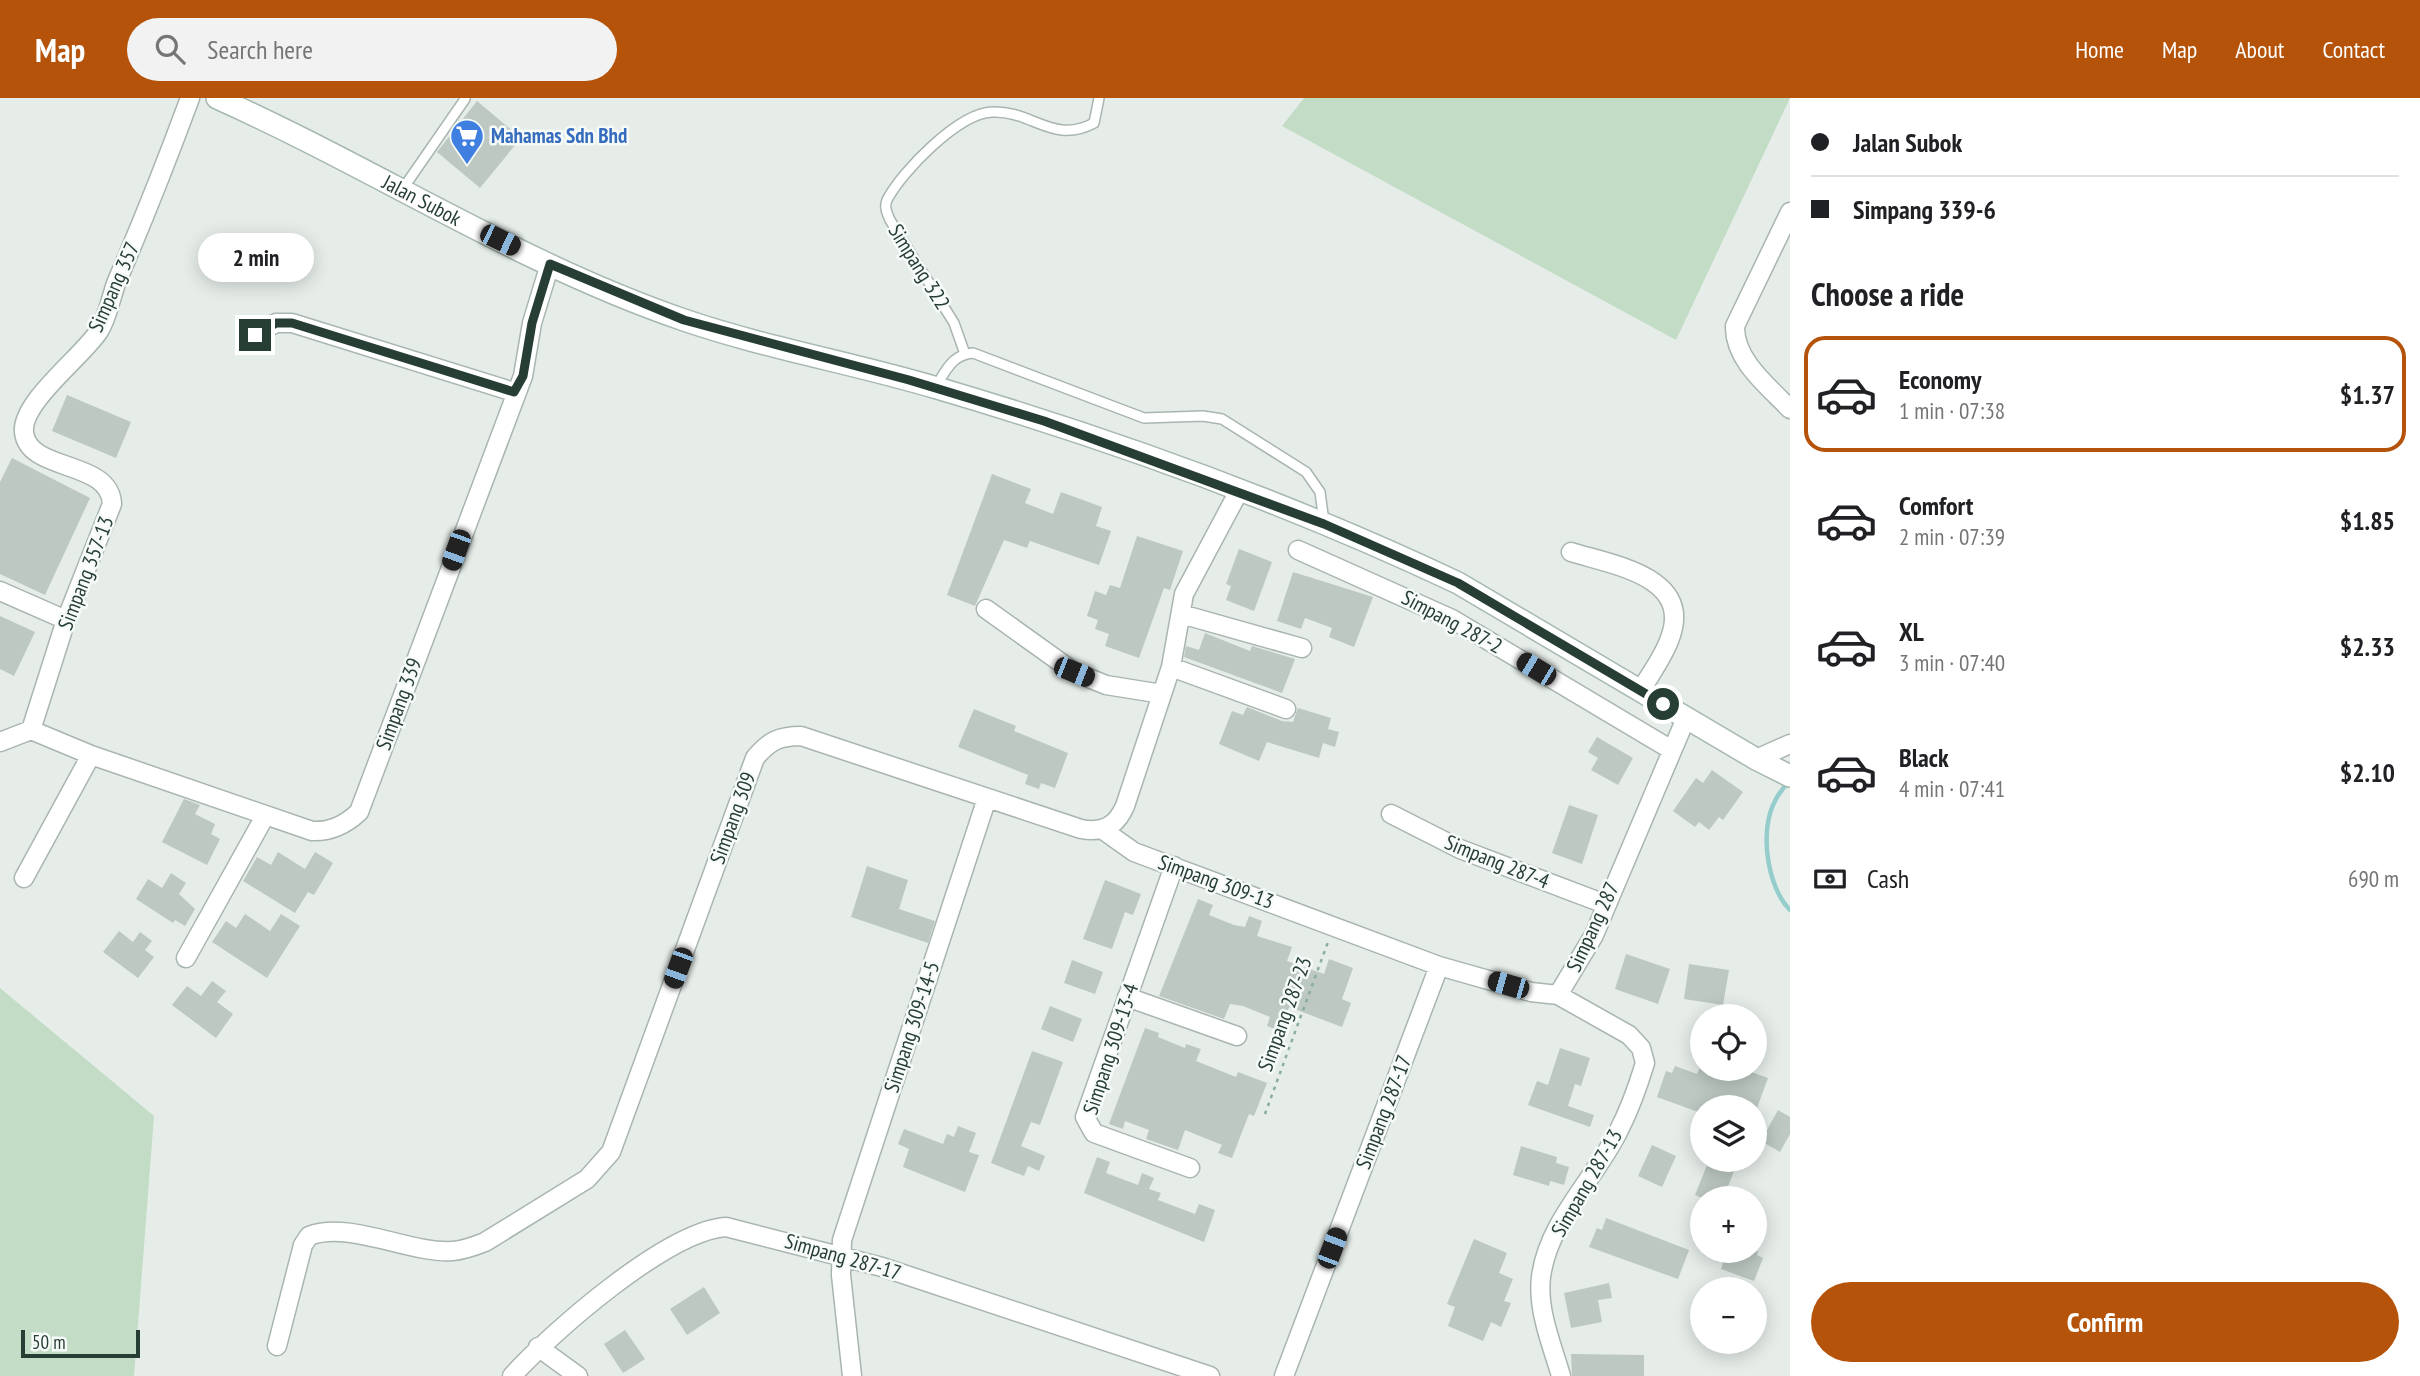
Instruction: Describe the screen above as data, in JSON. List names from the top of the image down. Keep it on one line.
{"streets":{"main road":["Jalan Subok"],"street":["Simpang 357","Simpang 357-13","Simpang 287-2","Simpang 339","Simpang 309","Simpang 287-4","Simpang 309-13","Simpang 287","Simpang 309-14-5","Simpang 309-13-4","Simpang 287-17","Simpang 287-13"],"lane":["Simpang 322"],"path":["Simpang 287-23"]},"crossings":[["Jalan Subok","Simpang 339"],["Jalan Subok","Simpang 287"],["Simpang 357","Simpang 357-13"],["Simpang 357-13","Simpang 339"],["Simpang 287-2","Simpang 287"],["Simpang 309","Simpang 309-13"],["Simpang 309","Simpang 309-14-5"],["Simpang 287-4","Simpang 287"],["Simpang 309-13","Simpang 287"],["Simpang 309-13","Simpang 287-23"],["Simpang 309-13","Simpang 309-13-4"],["Simpang 287","Simpang 287-23"],["Simpang 287","Simpang 287-17"],["Simpang 287","Simpang 287-13"],["Simpang 309-14-5","Simpang 287-17"]],"places":{"supermarket":["Mahamas Sdn Bhd"]},"scale_bar":"50 m","page":{"header":"Map","search":"Search here","nav":["Home","Map","About","Contact"],"banner":["Jalan Subok","Simpang 339-6"],"bubble":"2 min","heading":"Choose a ride","list":[{"name":"Economy","note":"1 min · 07:38","value":"$1.37"},{"name":"Comfort","note":"2 min · 07:39","value":"$1.85"},{"name":"XL","note":"3 min · 07:40","value":"$2.33"},{"name":"Black","note":"4 min · 07:41","value":"$2.10"}],"pay":["Cash","690 m"],"map_buttons":["+","−"],"buttons":"Confirm","scale":"50 m"}}
